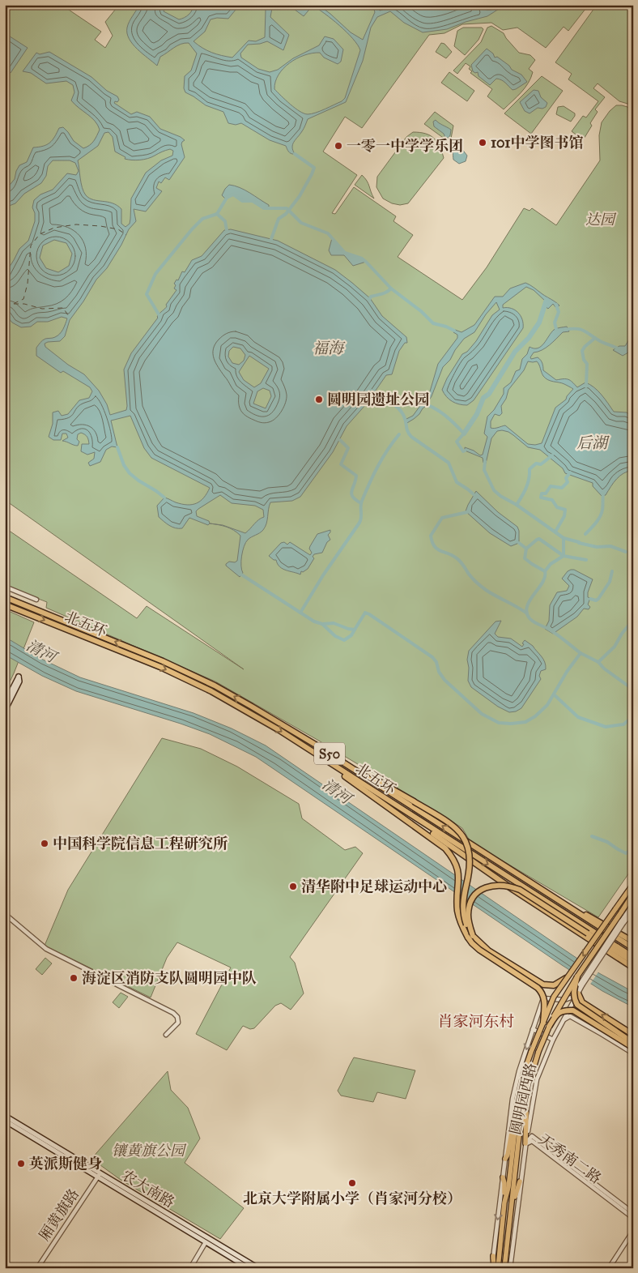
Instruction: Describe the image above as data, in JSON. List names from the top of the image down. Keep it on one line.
{"streets":{"highway":["北五环","S50"],"main road":["圆明园西路","农大南路"],"street":["天秀南二路","厢黄旗路"]},"crossings":[["圆明园西路","天秀南二路"],["农大南路","厢黄旗路"]],"districts":["肖家河东村"],"water":["福海","后湖","清河"],"parks":["达园","镶黄旗公园"],"places":["101中学图书馆","一零一中学学乐团","圆明园遗址公园","中国科学院信息工程研究所","清华附中足球运动中心","海淀区消防支队圆明园中队","英派斯健身","北京大学附属小学（肖家河分校）"]}
